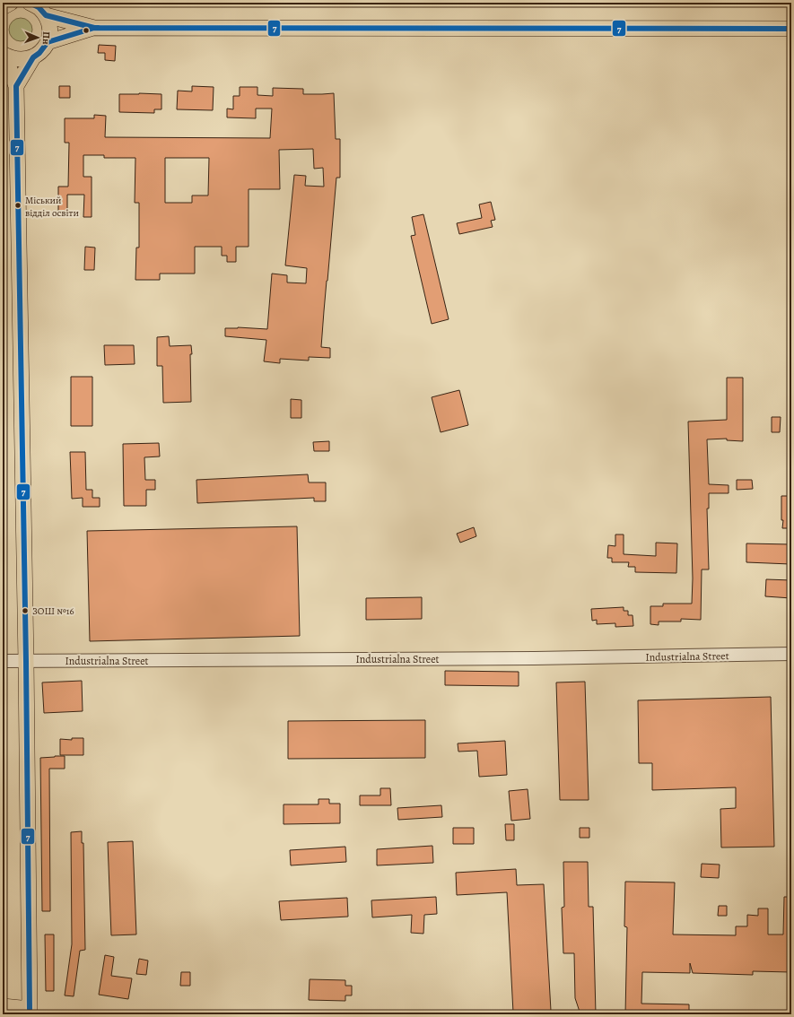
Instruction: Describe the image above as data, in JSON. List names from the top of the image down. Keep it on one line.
{"streets":{"street":["Industrialna Street"]},"places":["Міський відділ освіти","ЗОШ №16"],"lines":["transit line 7"],"north":"right"}
